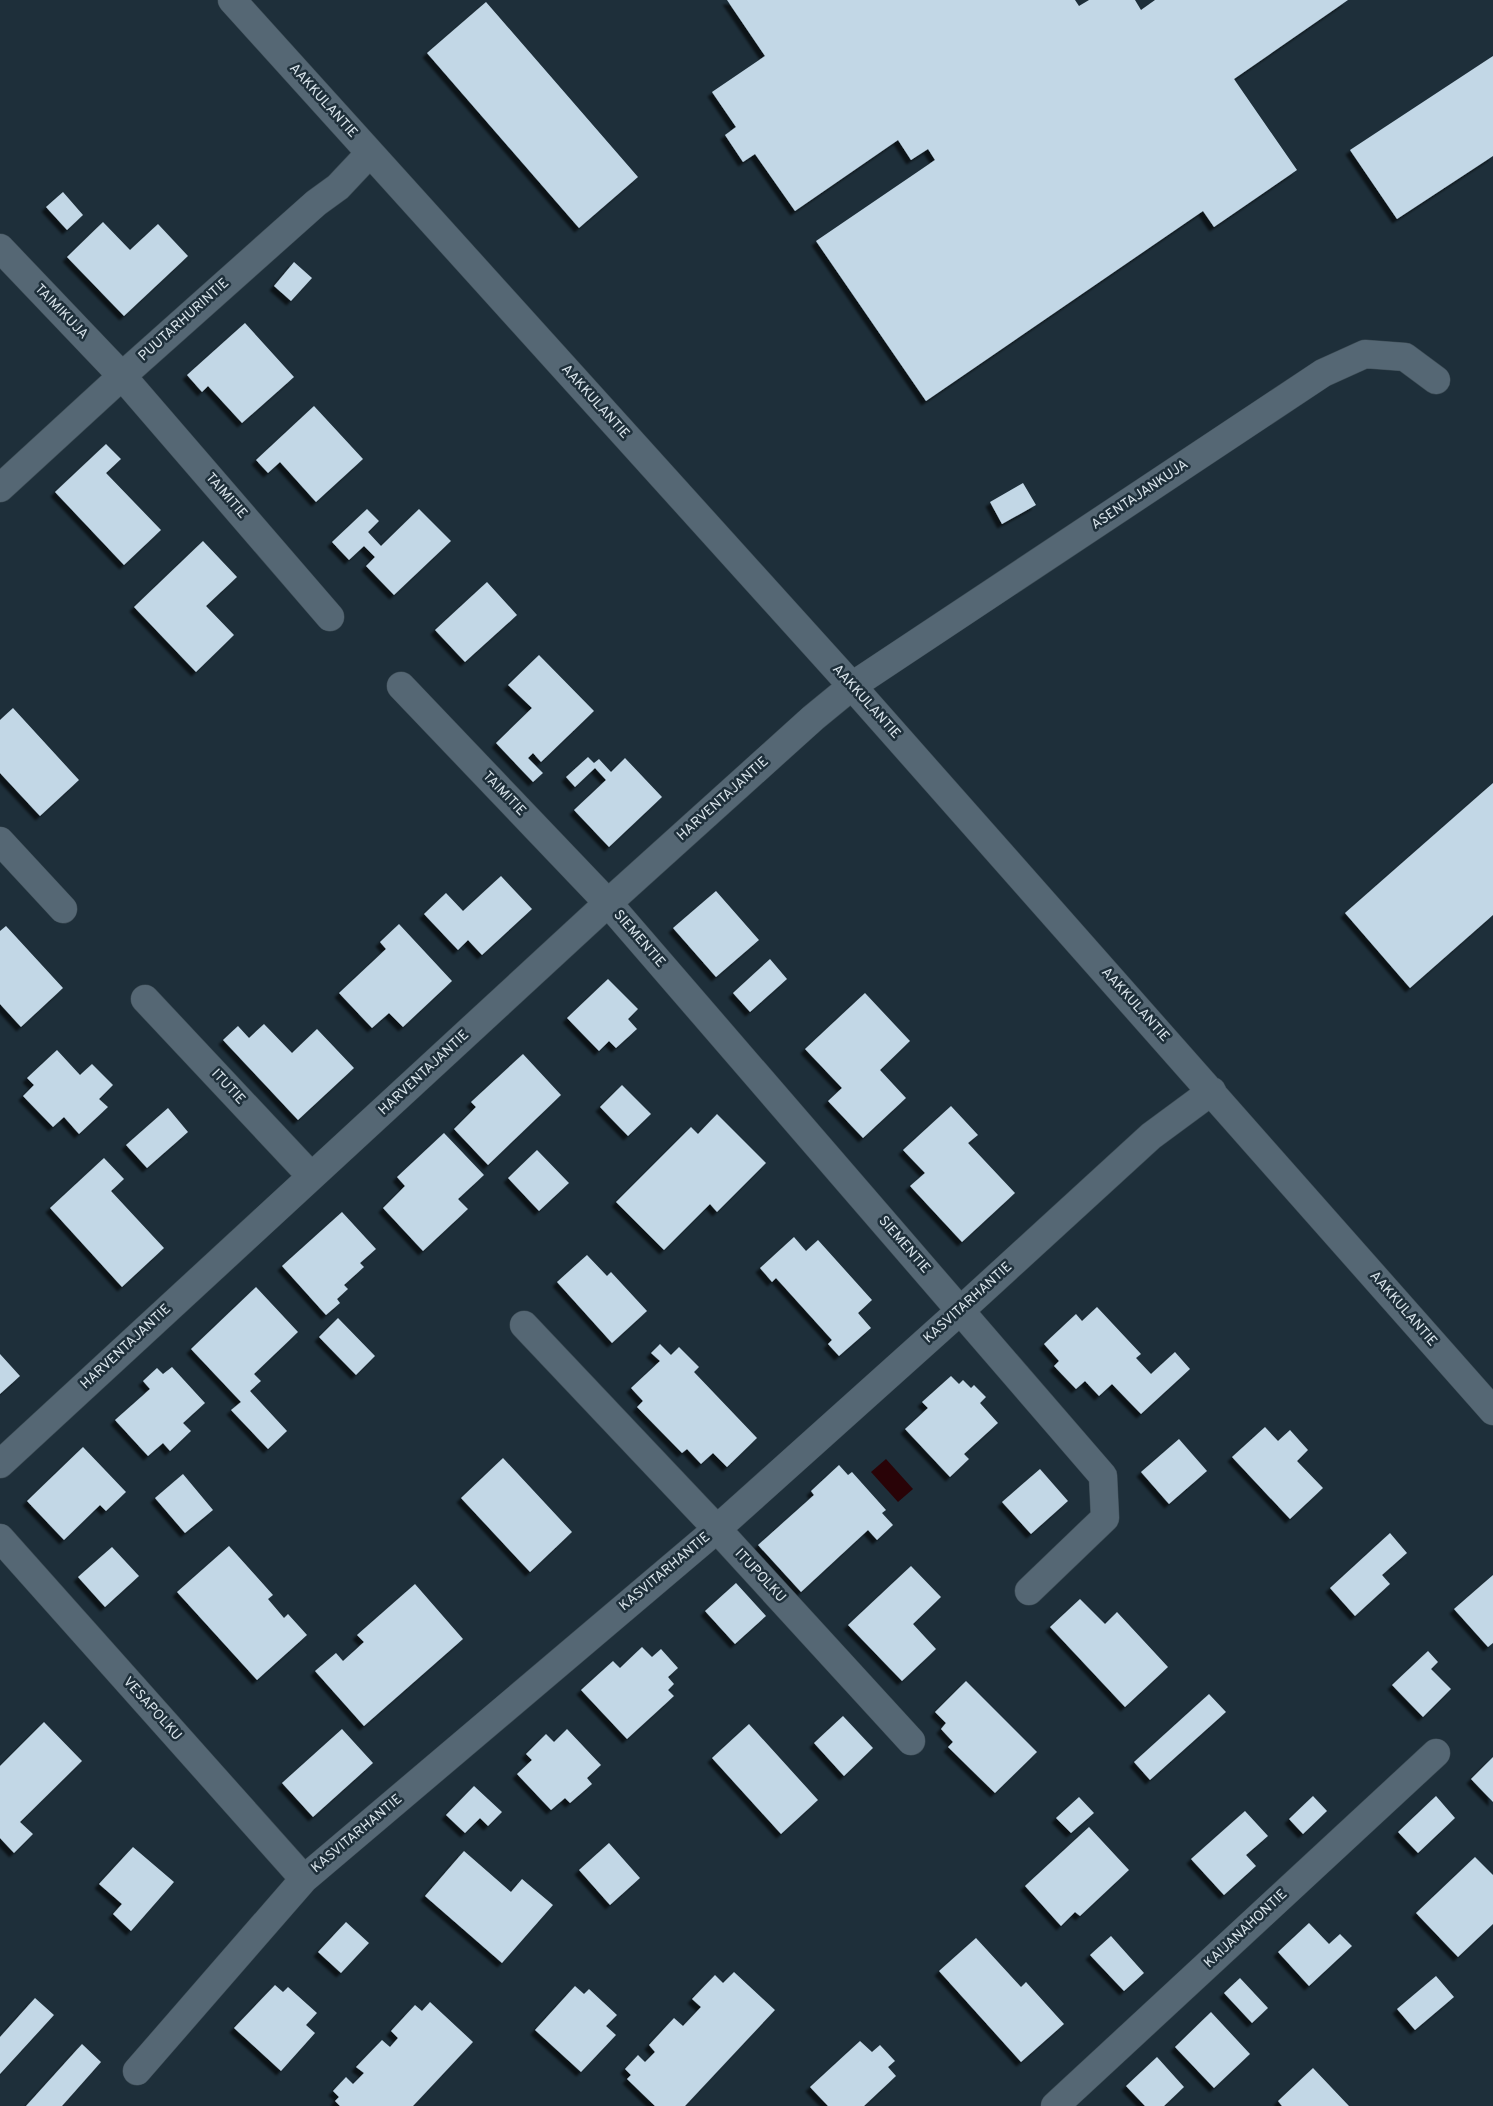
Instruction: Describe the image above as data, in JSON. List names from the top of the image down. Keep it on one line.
{"streets":{"street":["AAKKULANTIE","TAIMIKUJA","PUUTARHURINTIE","ASENTAJANKUJA","TAIMITIE","HARVENTAJANTIE","SIEMENTIE","ITUTIE","KASVITARHANTIE","ITUPOLKU","VESAPOLKU","KAIJANAHONTIE"]},"crossings":[["AAKKULANTIE","PUUTARHURINTIE"],["AAKKULANTIE","ASENTAJANKUJA"],["AAKKULANTIE","HARVENTAJANTIE"],["AAKKULANTIE","KASVITARHANTIE"],["TAIMIKUJA","PUUTARHURINTIE"],["TAIMIKUJA","TAIMITIE"],["PUUTARHURINTIE","TAIMITIE"],["ASENTAJANKUJA","HARVENTAJANTIE"],["TAIMITIE","HARVENTAJANTIE"],["TAIMITIE","SIEMENTIE"],["HARVENTAJANTIE","SIEMENTIE"],["HARVENTAJANTIE","ITUTIE"],["SIEMENTIE","KASVITARHANTIE"],["KASVITARHANTIE","ITUPOLKU"],["KASVITARHANTIE","VESAPOLKU"]]}
